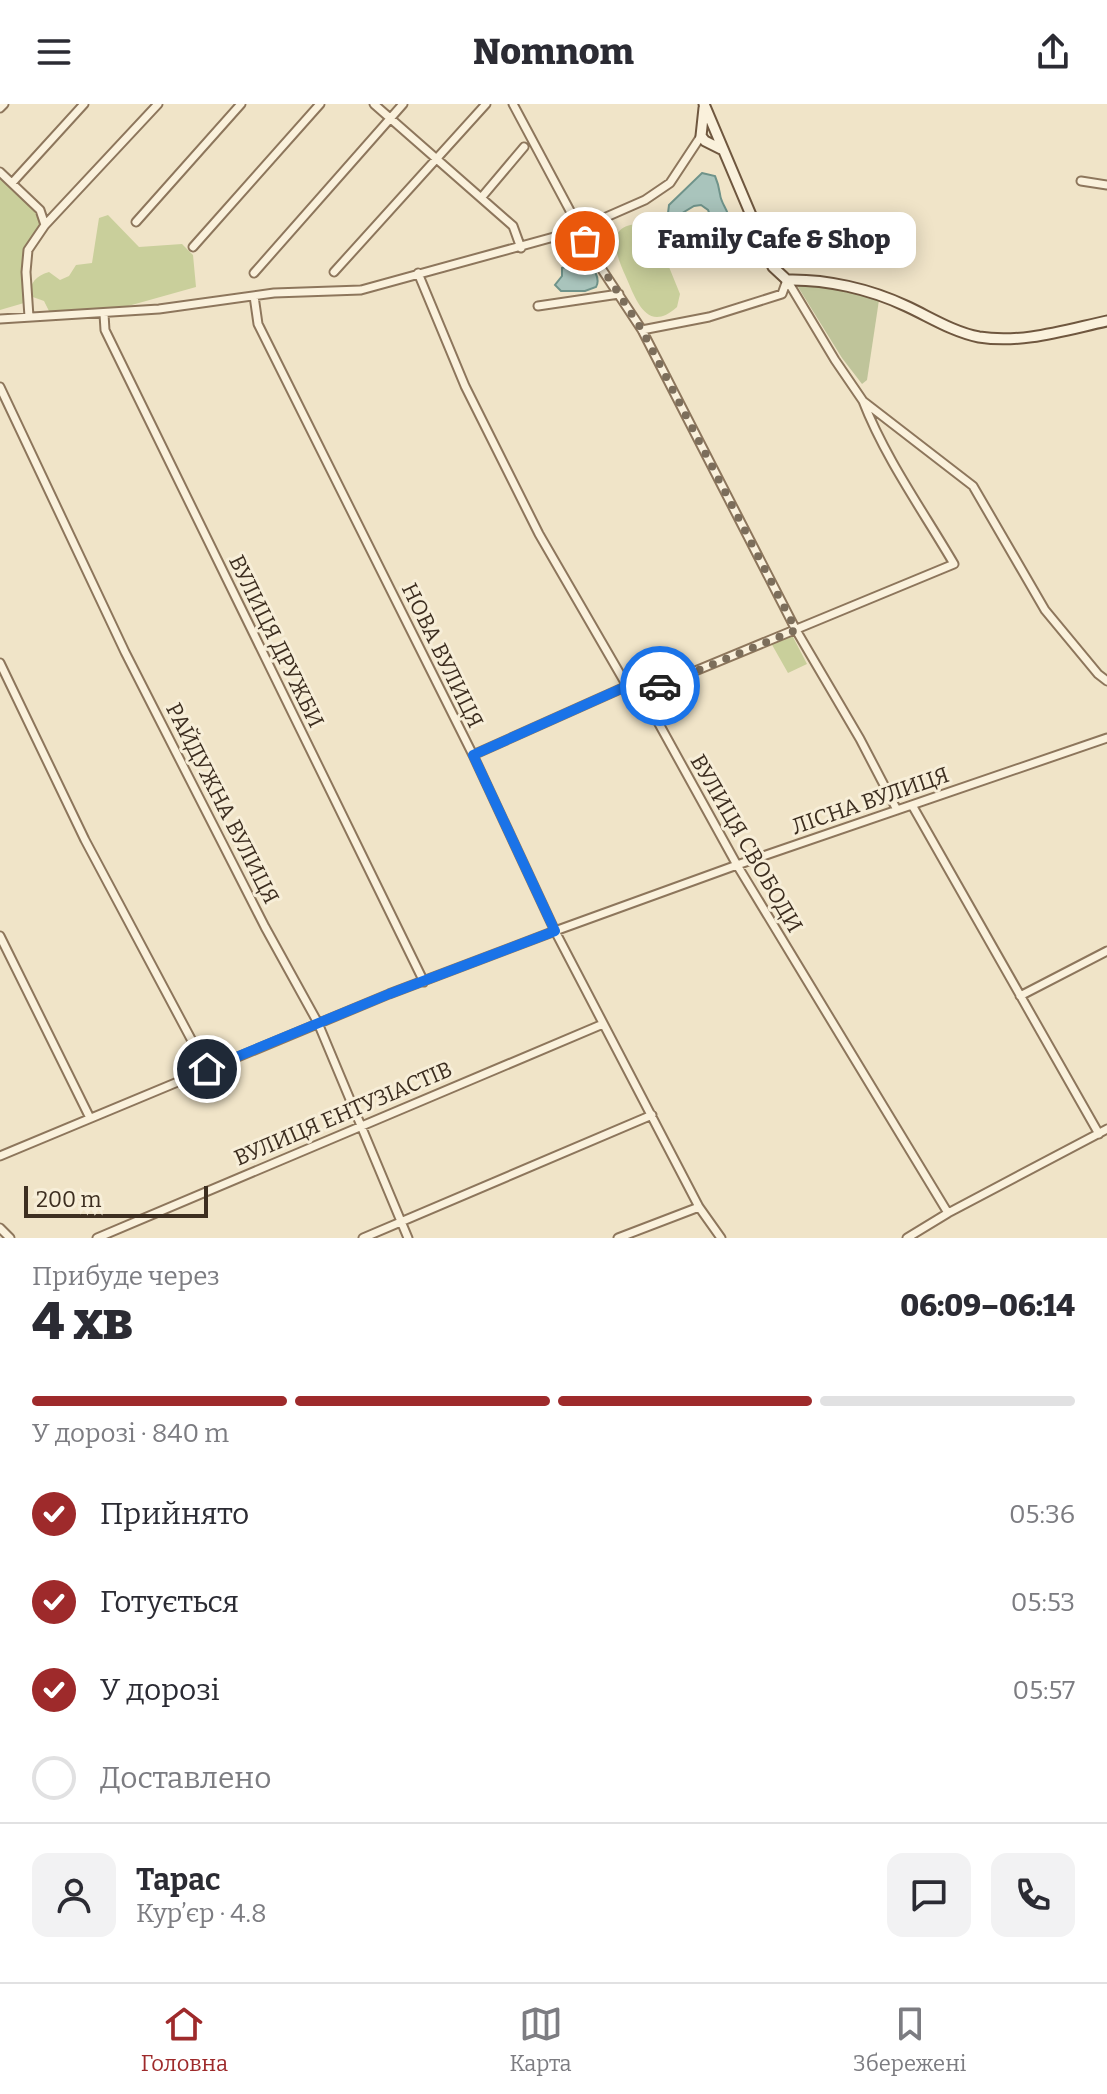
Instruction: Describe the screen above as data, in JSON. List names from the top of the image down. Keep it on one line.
{"streets":{"street":["ВУЛИЦЯ ДРУЖБИ","НОВА ВУЛИЦЯ","ЛІСНА ВУЛИЦЯ","РАЙДУЖНА ВУЛИЦЯ","ВУЛИЦЯ СВОБОДИ","ВУЛИЦЯ ЕНТУЗІАСТІВ"]},"crossings":[["ВУЛИЦЯ ДРУЖБИ","ЛІСНА ВУЛИЦЯ"],["НОВА ВУЛИЦЯ","ЛІСНА ВУЛИЦЯ"],["НОВА ВУЛИЦЯ","ВУЛИЦЯ ЕНТУЗІАСТІВ"],["ЛІСНА ВУЛИЦЯ","РАЙДУЖНА ВУЛИЦЯ"],["ЛІСНА ВУЛИЦЯ","ВУЛИЦЯ СВОБОДИ"],["РАЙДУЖНА ВУЛИЦЯ","ВУЛИЦЯ ЕНТУЗІАСТІВ"]],"places":["Family Cafe & Shop"],"scale_bar":"200 m","page":{"header":"Nomnom","bubble":"Family Cafe & Shop","scale":"200 m","heading":["4 хв","Прибуде через","06:09–06:14"],"panel":["Тарас","Кур’єр · 4.8"],"bar":"У дорозі · 840 m","list":[["Прийнято","05:36"],["Готується","05:53"],["У дорозі","05:57"],"Доставлено"],"tabs":["Головна","Карта","Збережені"]}}
